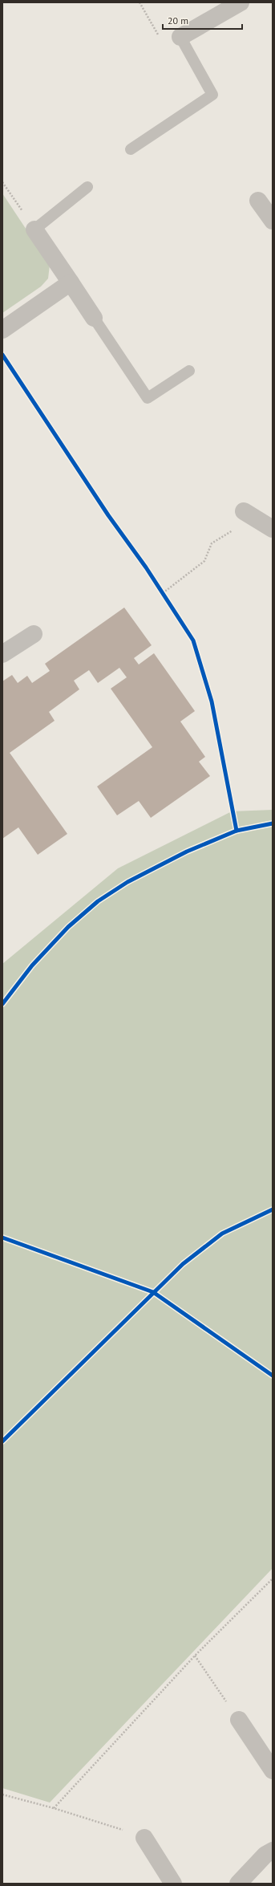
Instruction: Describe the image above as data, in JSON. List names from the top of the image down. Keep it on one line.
{"scale_bar":"20 m"}
